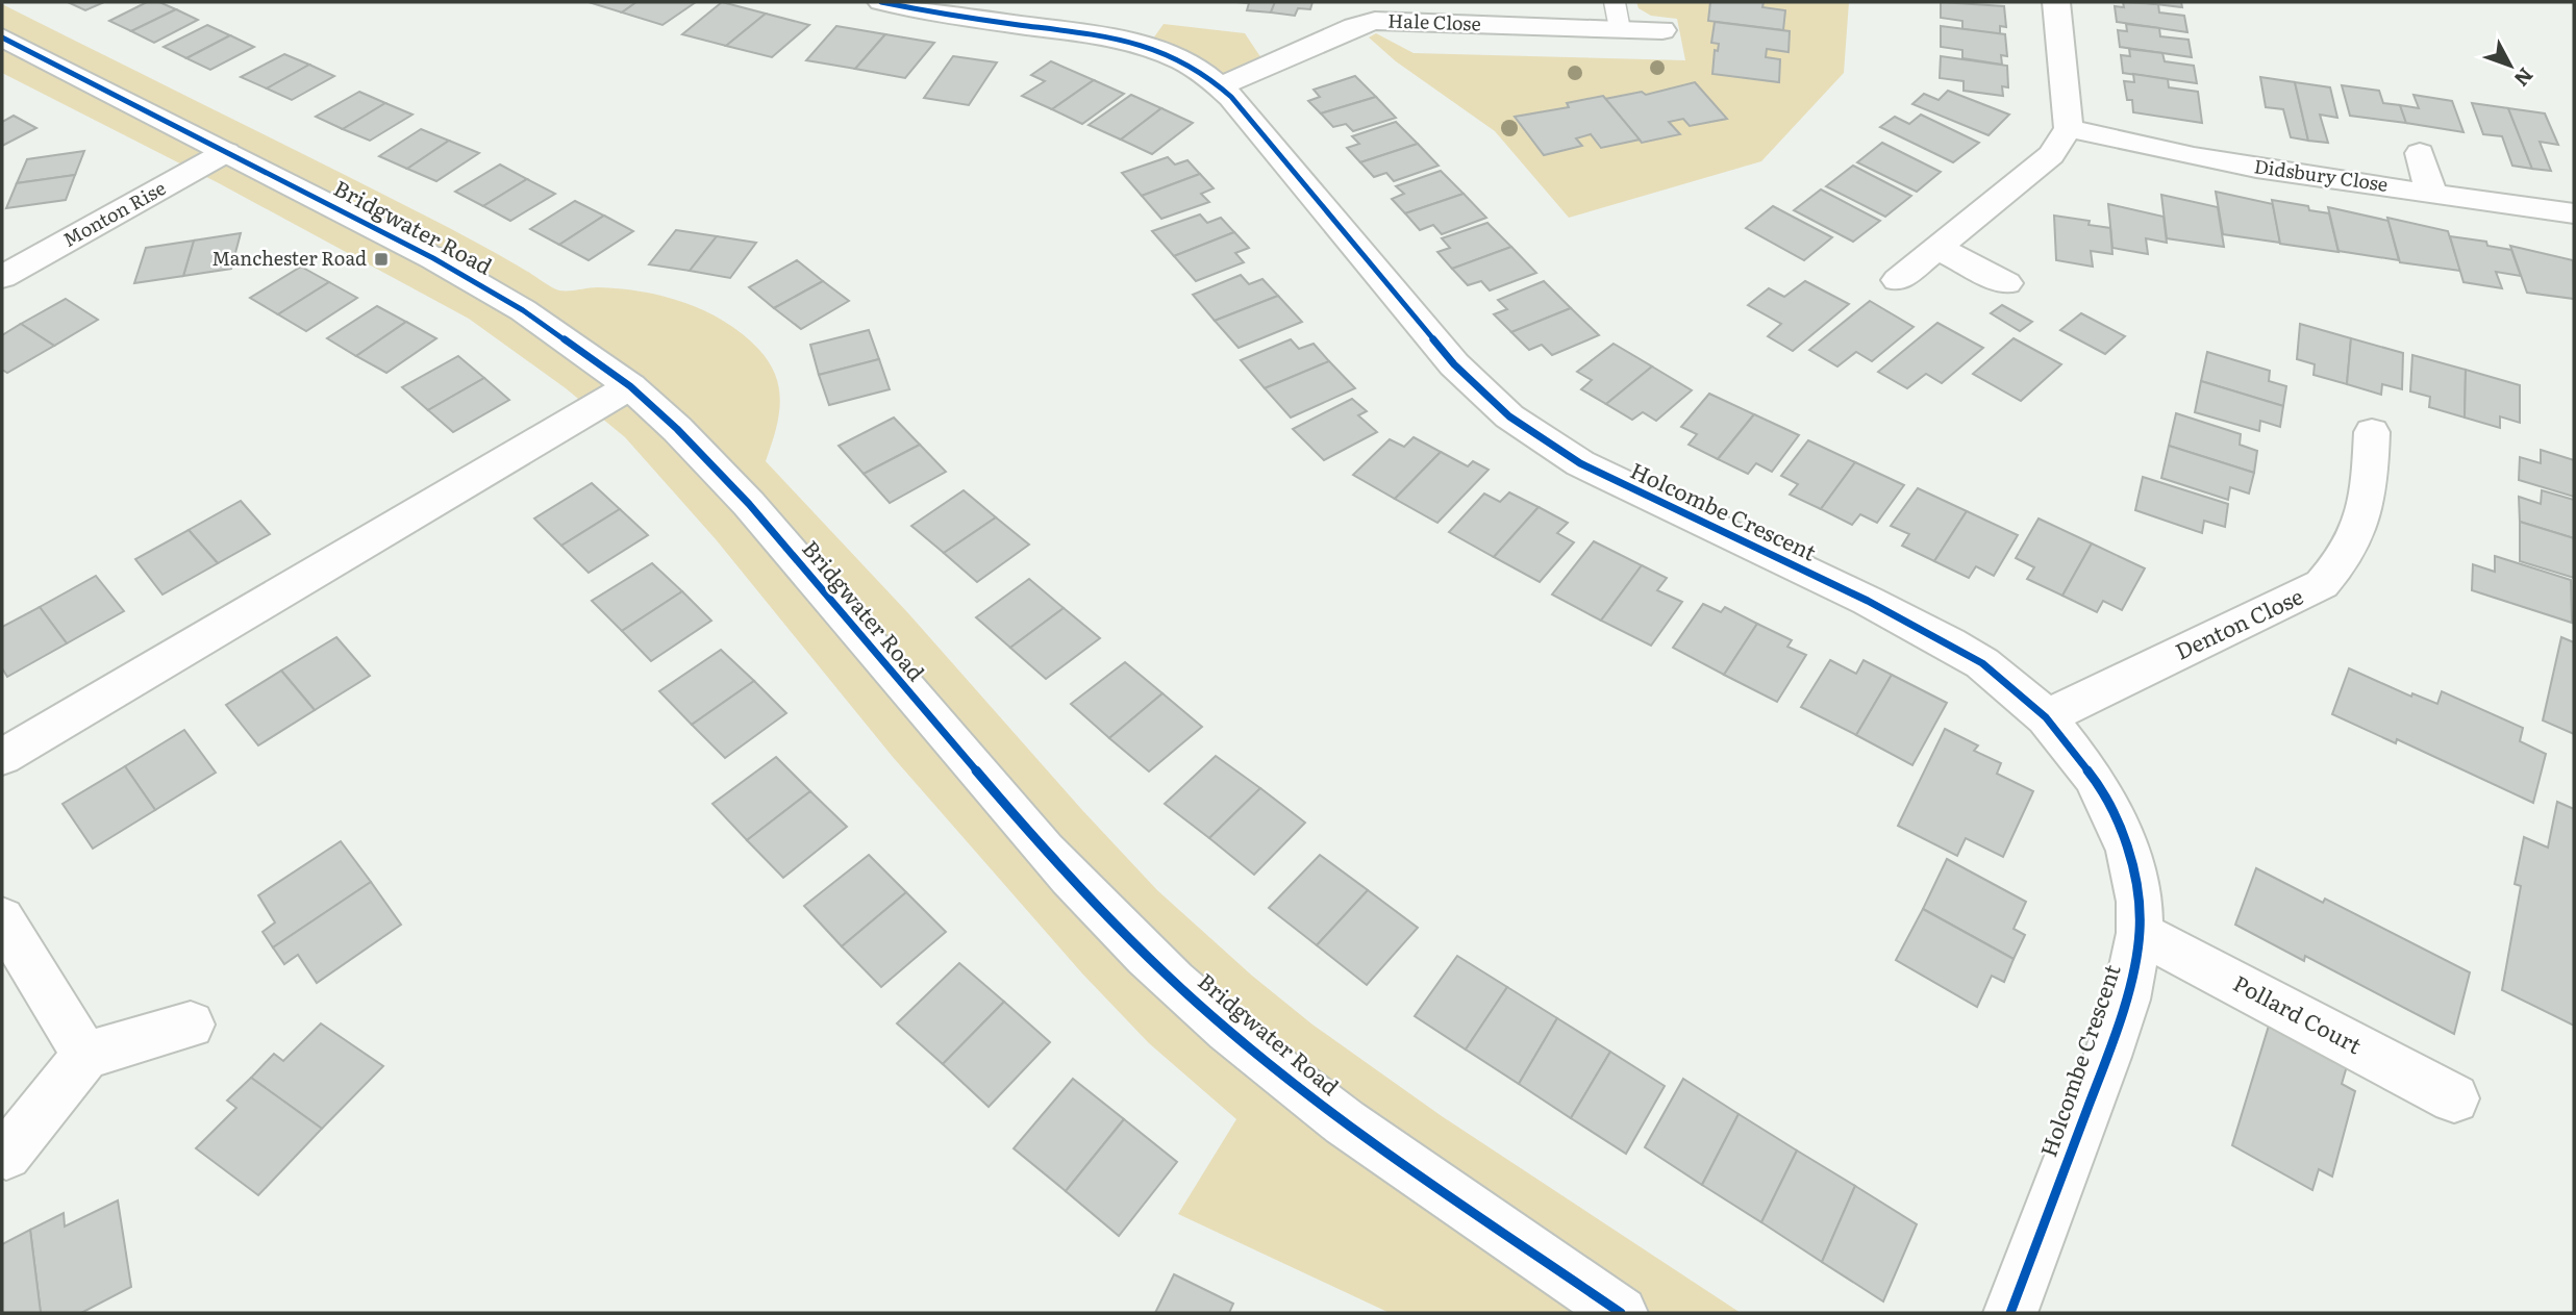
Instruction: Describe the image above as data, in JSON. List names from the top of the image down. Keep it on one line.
{"streets":{"street":["Hale Close","Didsbury Close","Monton Rise","Bridgwater Road","Holcombe Crescent","Denton Close","Pollard Court"]},"crossings":[["Hale Close","Holcombe Crescent"],["Monton Rise","Bridgwater Road"],["Holcombe Crescent","Denton Close"],["Holcombe Crescent","Pollard Court"]],"places":{"transit":["Manchester Road"]},"north":"bottom right"}
